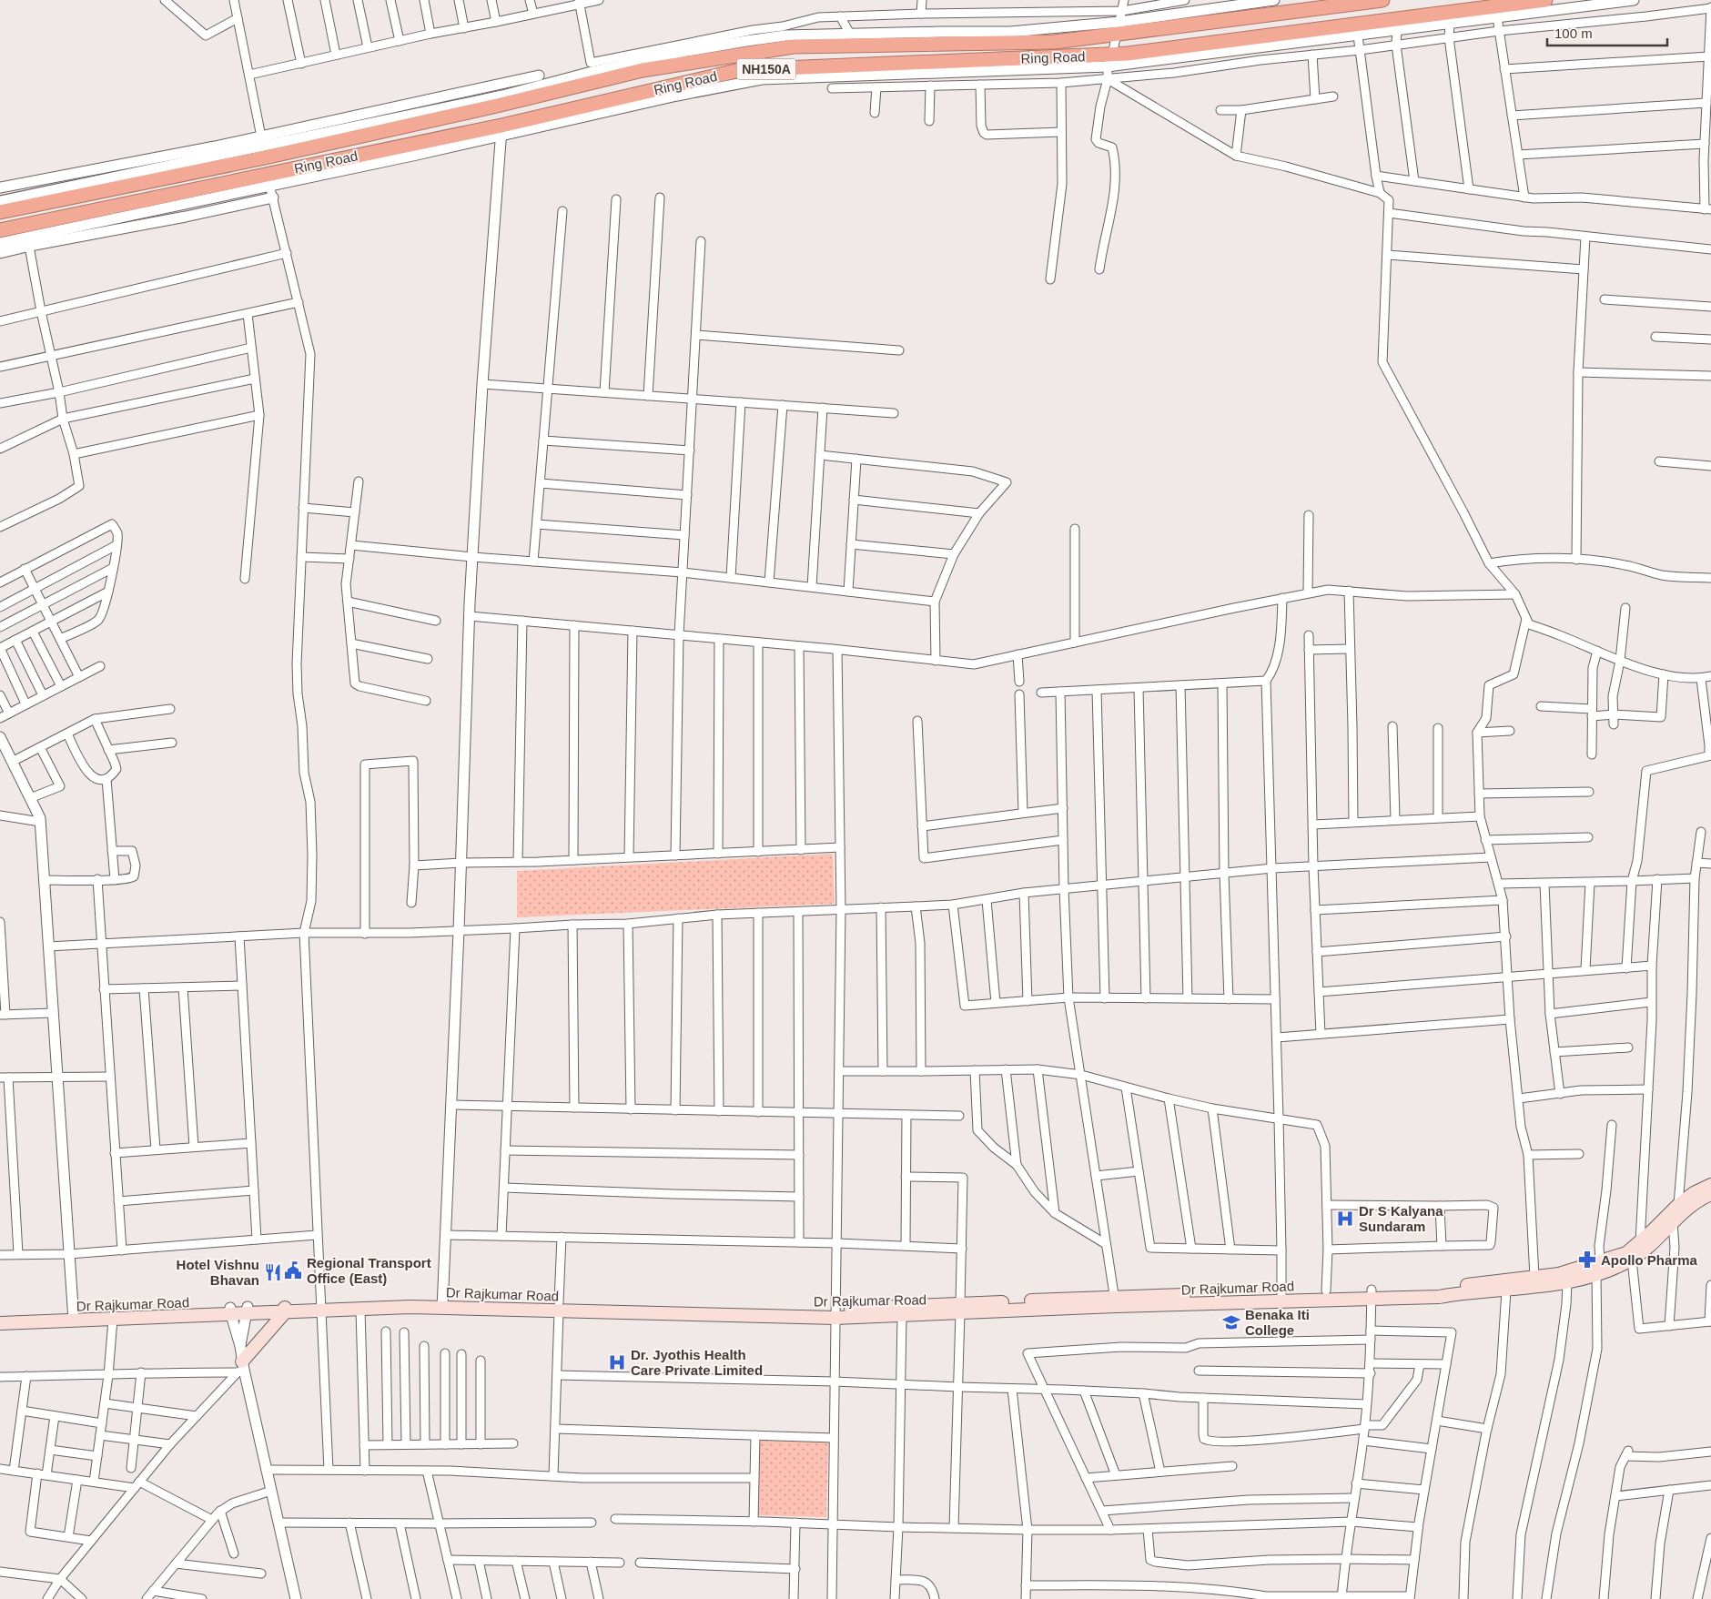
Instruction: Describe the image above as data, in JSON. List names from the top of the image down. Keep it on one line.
{"streets":{"highway":["Ring Road","NH150A"],"main road":["Dr Rajkumar Road"]},"places":{"hospital":["Dr S Kalyana Sundaram","Dr. Jyothis Health Care Private Limited"],"pharmacy":["Apollo Pharma"],"public building":["Regional Transport Office (East)"],"restaurant":["Hotel Vishnu Bhavan"],"school or university":["Benaka Iti College"]},"scale_bar":"100 m"}
